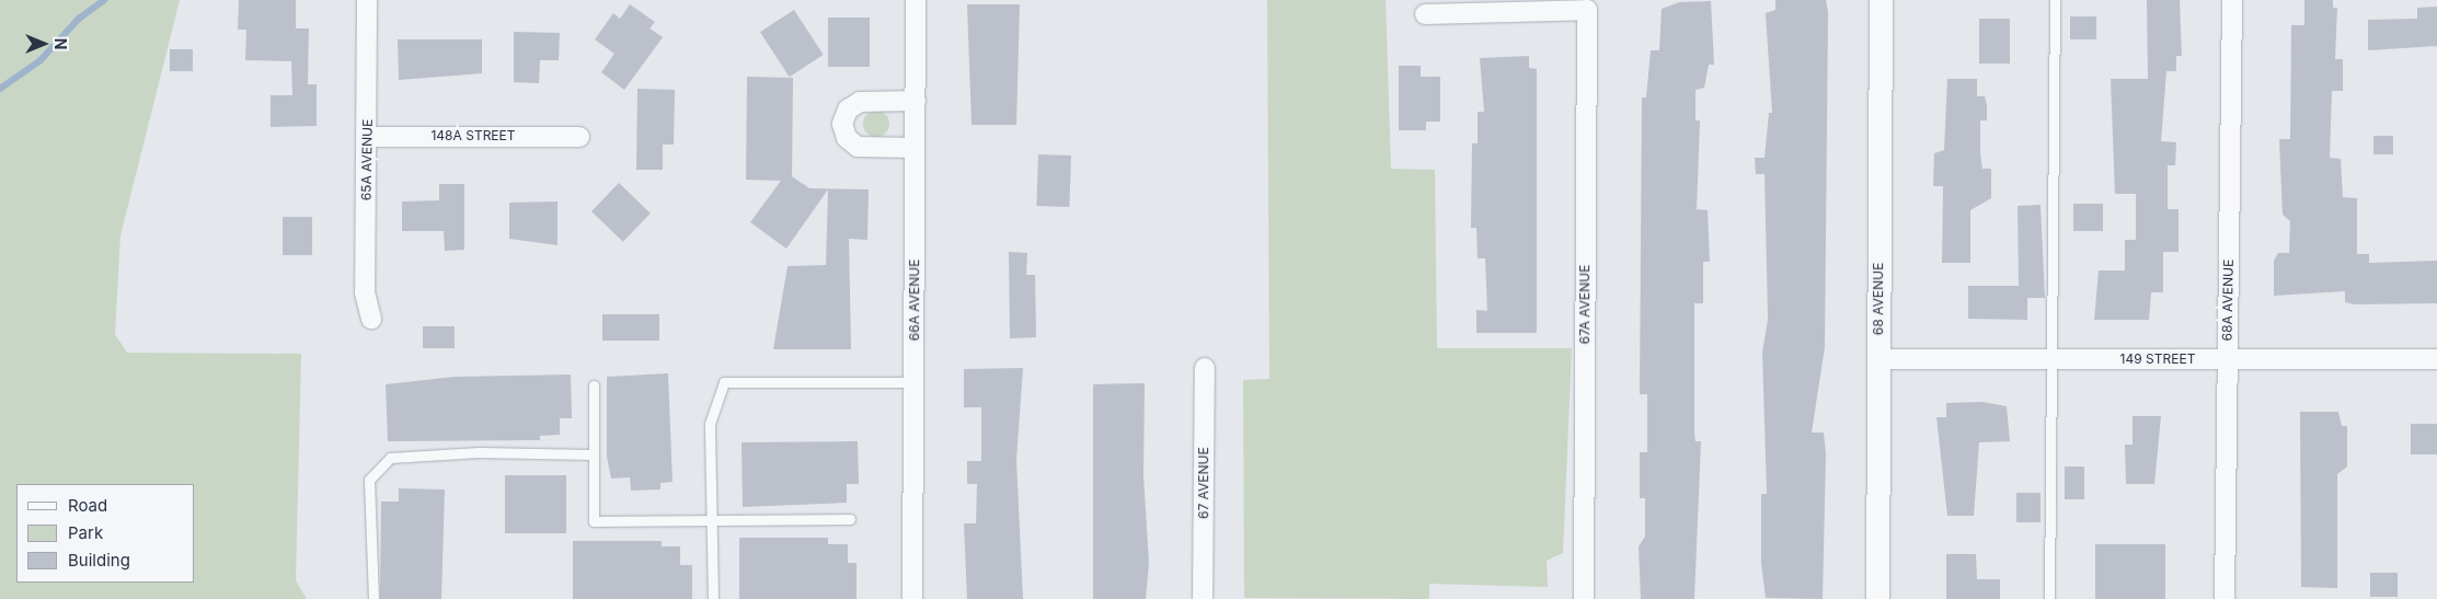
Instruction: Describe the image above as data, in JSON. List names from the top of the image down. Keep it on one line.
{"streets":{"street":["148A STREET","65A AVENUE","68 AVENUE","66A AVENUE","68A AVENUE","67A AVENUE","149 STREET","67 AVENUE"]},"crossings":[["148A STREET","65A AVENUE"],["68 AVENUE","149 STREET"],["68A AVENUE","149 STREET"]],"legend":["Road","Park","Building"],"north":"right"}
